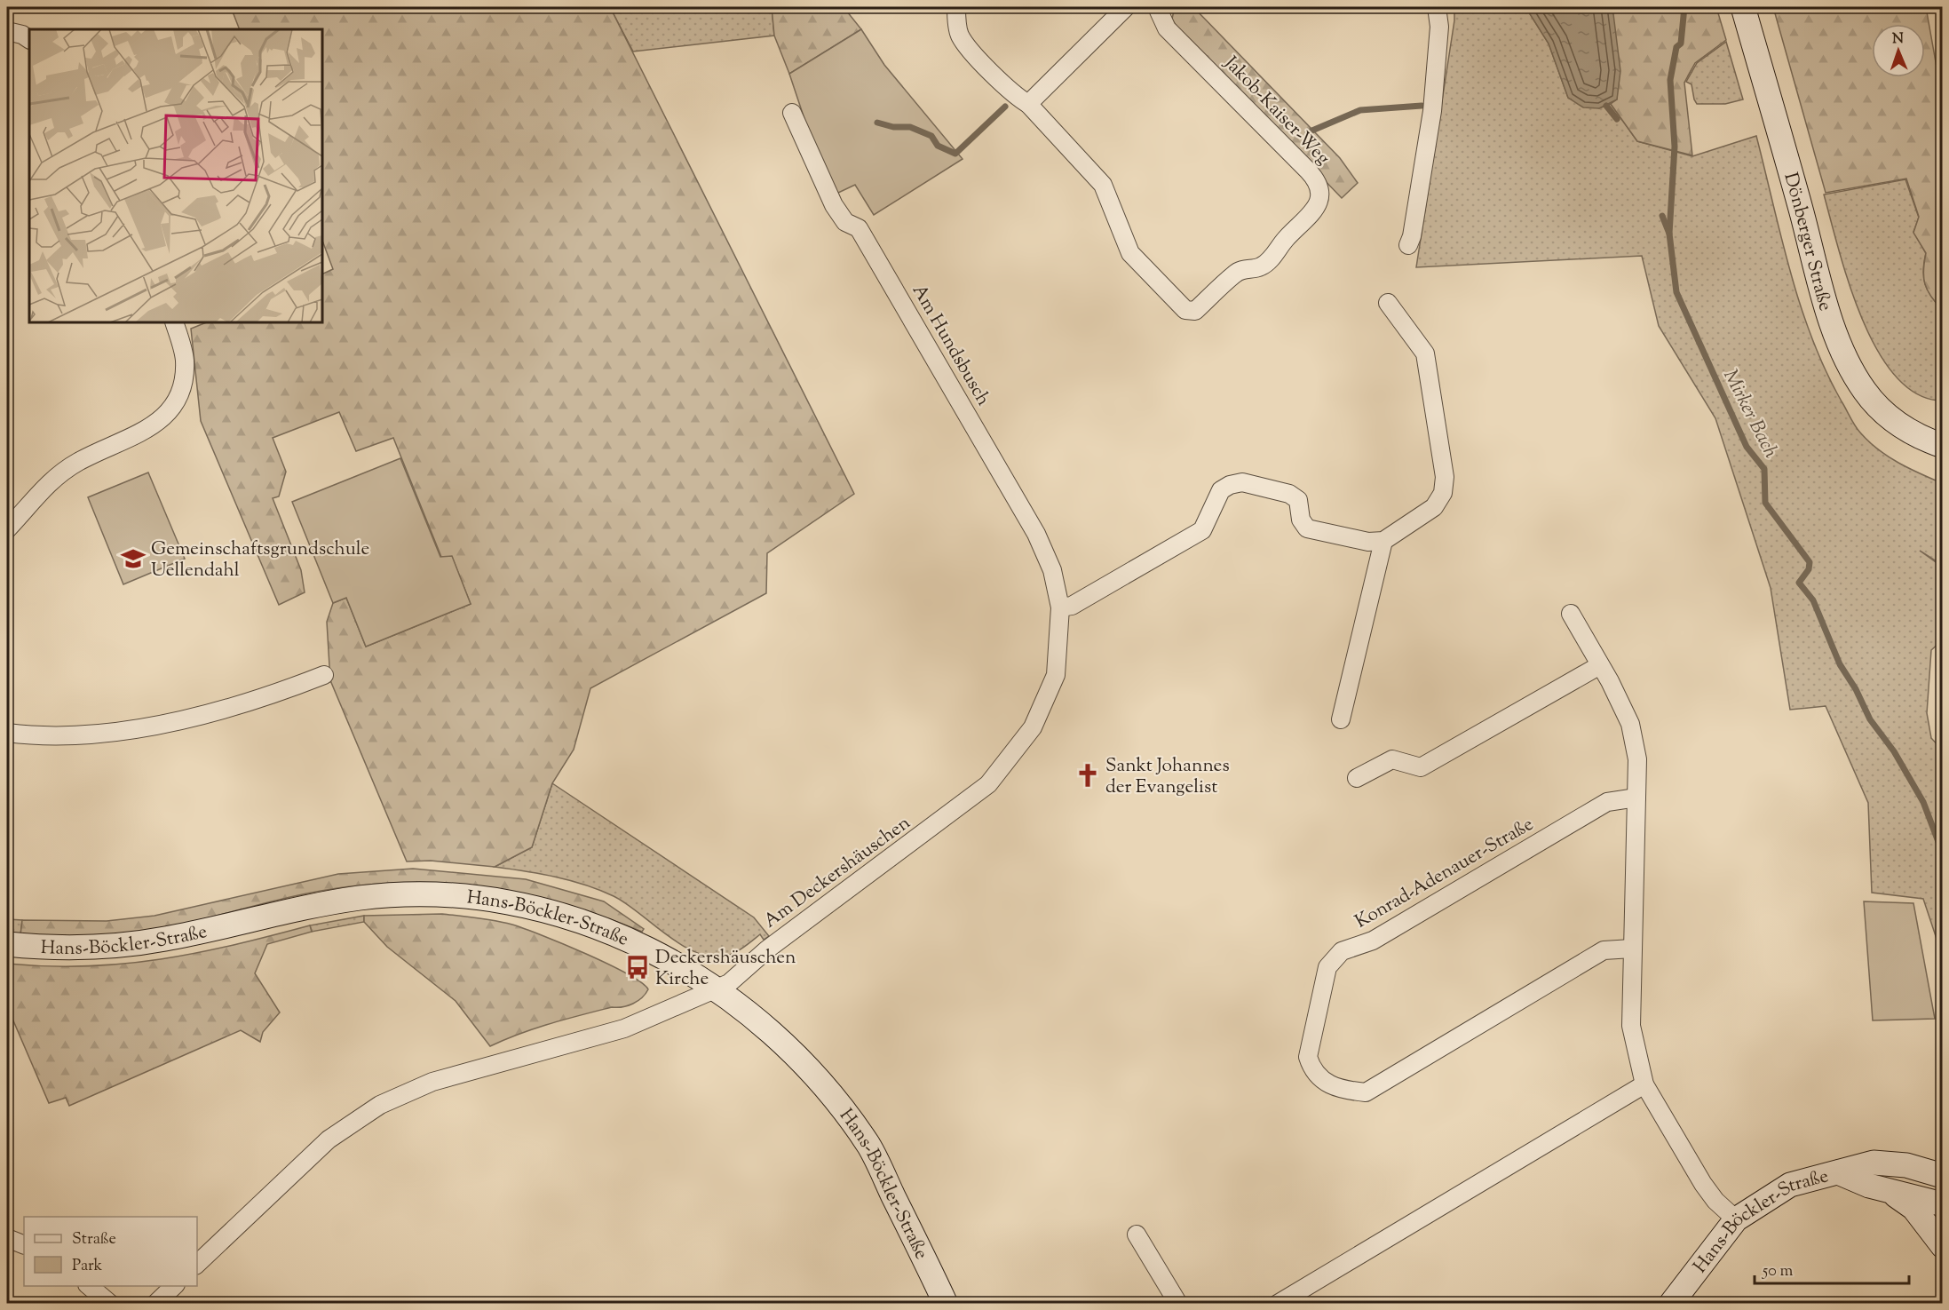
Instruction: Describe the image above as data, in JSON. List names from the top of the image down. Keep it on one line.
{"streets":{"street":["Jakob-Kaiser-Weg","Dönberger Straße","Am Hundsbusch","Am Deckershäuschen","Konrad-Adenauer-Straße","Hans-Böckler-Straße"]},"crossings":[["Am Hundsbusch","Am Deckershäuschen"],["Am Deckershäuschen","Hans-Böckler-Straße"]],"water":["Mirker Bach"],"places":{"school or university":["Gemeinschaftsgrundschule Uellendahl"],"church":["Sankt Johannes der Evangelist"],"bus stop":["Deckershäuschen Kirche"]},"legend":["Straße","Park"],"scale_bar":"50 m","north":"top"}
